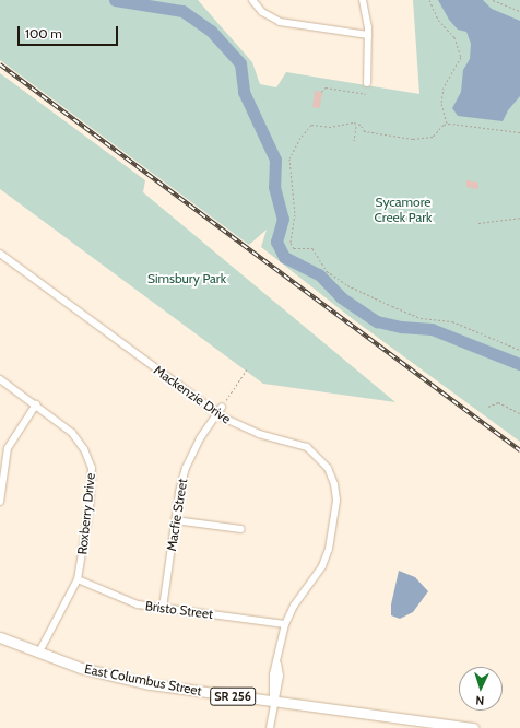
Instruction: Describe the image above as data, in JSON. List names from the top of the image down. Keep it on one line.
{"streets":{"main road":["East Columbus Street","SR 256"],"street":["Mackenzie Drive","Roxberry Drive","Macfie Street","Bristo Street"]},"crossings":[["Mackenzie Drive","Macfie Street"],["Mackenzie Drive","Bristo Street"],["Mackenzie Drive","East Columbus Street"],["Roxberry Drive","Bristo Street"],["Roxberry Drive","East Columbus Street"],["Macfie Street","Bristo Street"]],"parks":["Sycamore Creek Park","Simsbury Park"],"scale_bar":"100 m","north":"bottom"}
